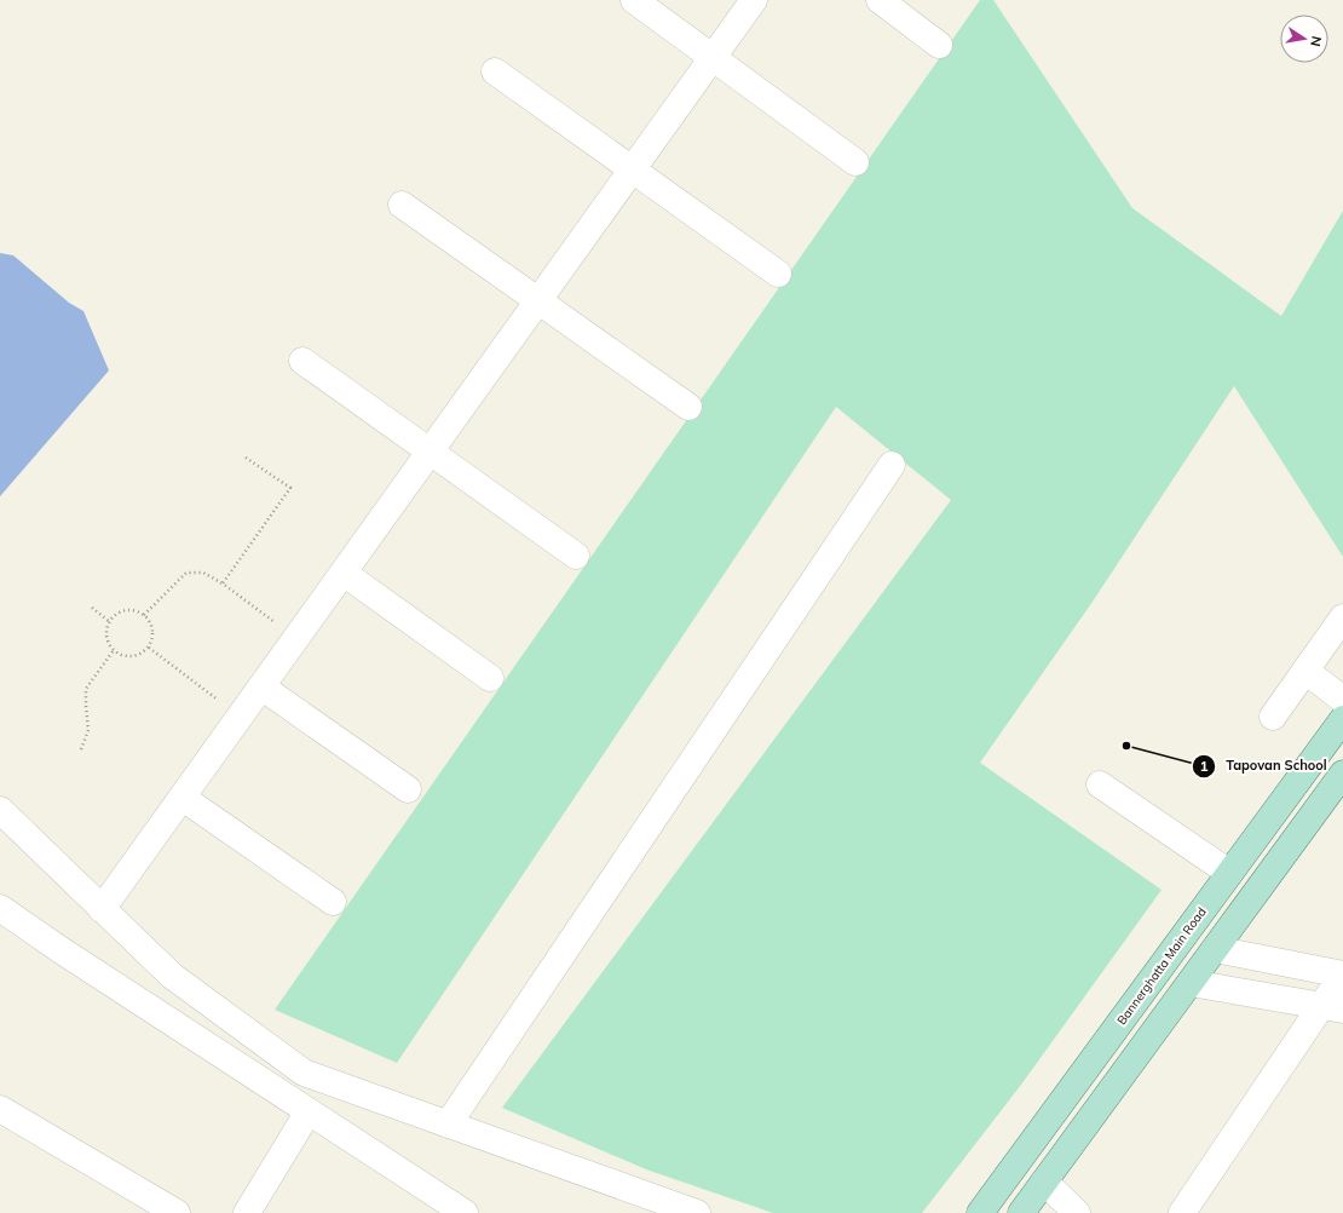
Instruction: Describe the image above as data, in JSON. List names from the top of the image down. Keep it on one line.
{"streets":{"main road":["Bannerghatta Main Road"]},"places":["Tapovan School"],"north":"right"}
